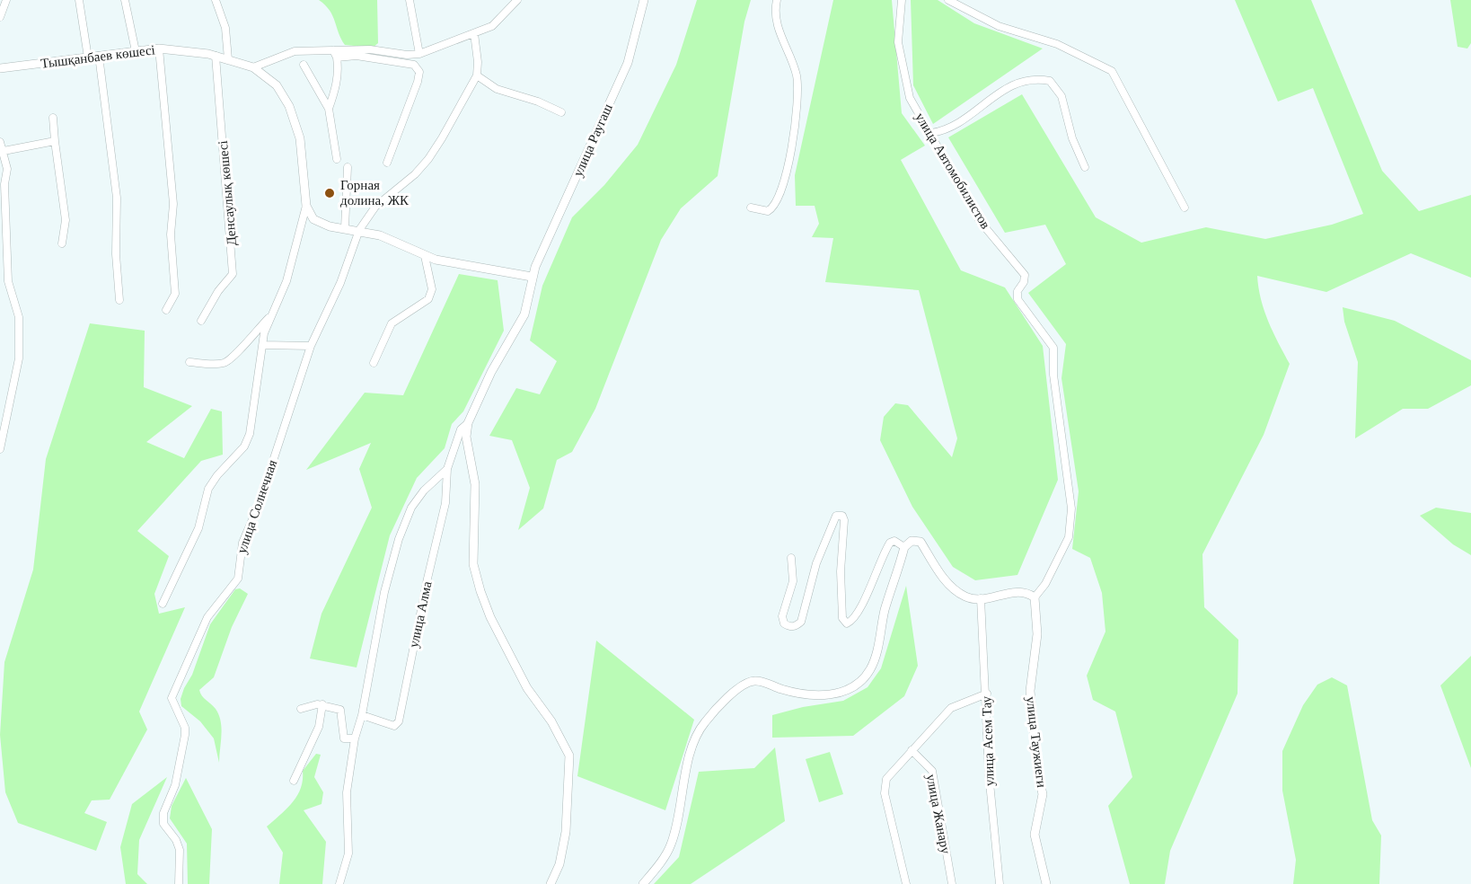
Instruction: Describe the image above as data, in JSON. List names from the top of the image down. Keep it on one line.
{"streets":{"street":["Тышқанбаев көшесі","улица Раугаш","улица Автомобилистов","Денсаулық көшесі","улица Солнечная","улица Алма","улица Асем Тау","улица Таужиеги","улица Жанару"]},"crossings":[["Тышқанбаев көшесі","Денсаулық көшесі"],["улица Автомобилистов","улица Таужиеги"]],"places":["Горная долина, ЖК"]}
